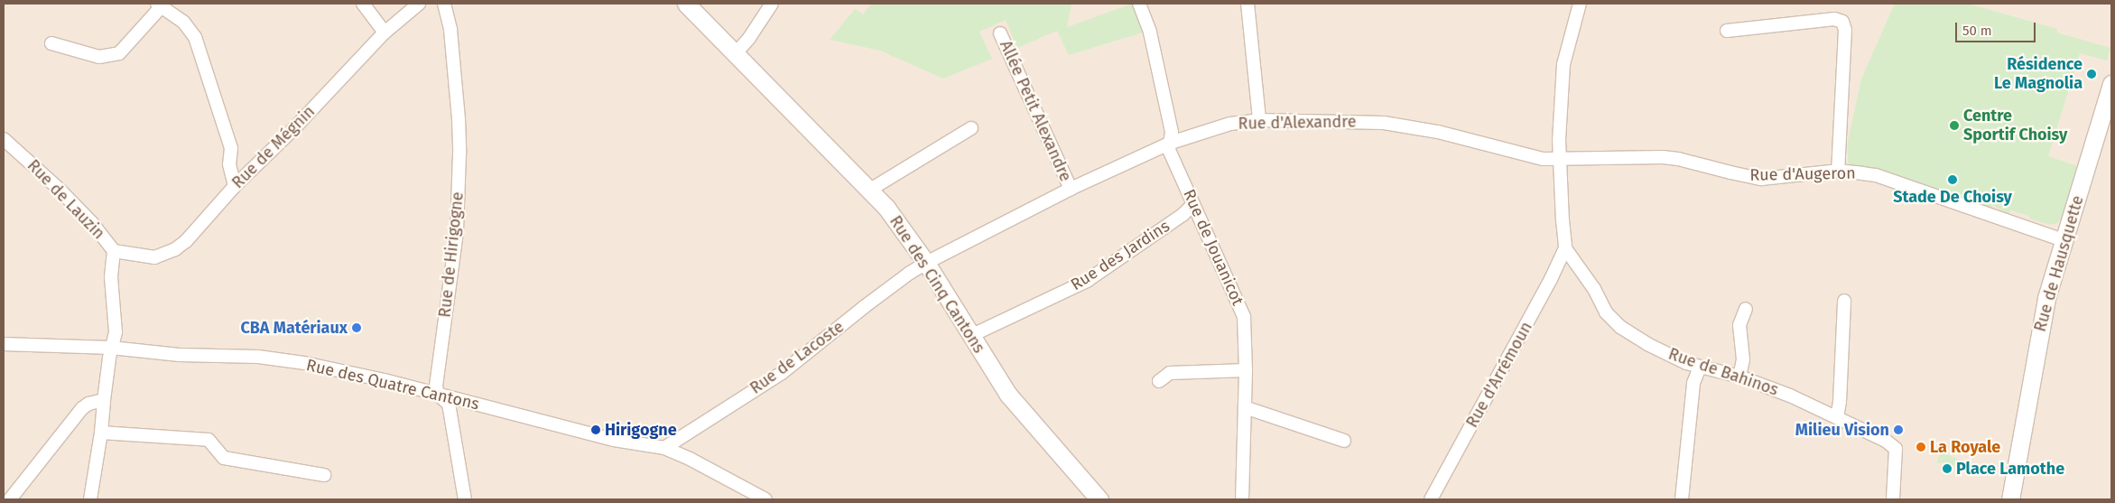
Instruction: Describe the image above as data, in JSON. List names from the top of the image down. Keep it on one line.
{"streets":{"street":["Allée Petit Alexandre","Rue d'Alexandre","Rue de Mégnin","Rue d'Augeron","Rue de Lauzin","Rue de Jouanicot","Rue de Hirigogne","Rue des Jardins","Rue de Hausquette","Rue des Cinq Cantons","Rue de Lacoste","Rue de Bahinos","Rue d'Arrémoun","Rue des Quatre Cantons"]},"crossings":[["Allée Petit Alexandre","Rue d'Alexandre"],["Rue d'Alexandre","Rue d'Augeron"],["Rue d'Alexandre","Rue de Jouanicot"],["Rue d'Alexandre","Rue des Cinq Cantons"],["Rue d'Alexandre","Rue de Lacoste"],["Rue de Mégnin","Rue de Lauzin"],["Rue d'Augeron","Rue de Hausquette"],["Rue de Lauzin","Rue des Quatre Cantons"],["Rue de Jouanicot","Rue des Jardins"],["Rue de Hirigogne","Rue des Quatre Cantons"],["Rue des Jardins","Rue des Cinq Cantons"],["Rue des Cinq Cantons","Rue de Lacoste"],["Rue de Lacoste","Rue des Quatre Cantons"],["Rue de Bahinos","Rue d'Arrémoun"]],"places":["Résidence Le Magnolia","Centre Sportif Choisy","Stade De Choisy","CBA Matériaux","Hirigogne","Milieu Vision","La Royale","Place Lamothe"],"scale_bar":"50 m"}
